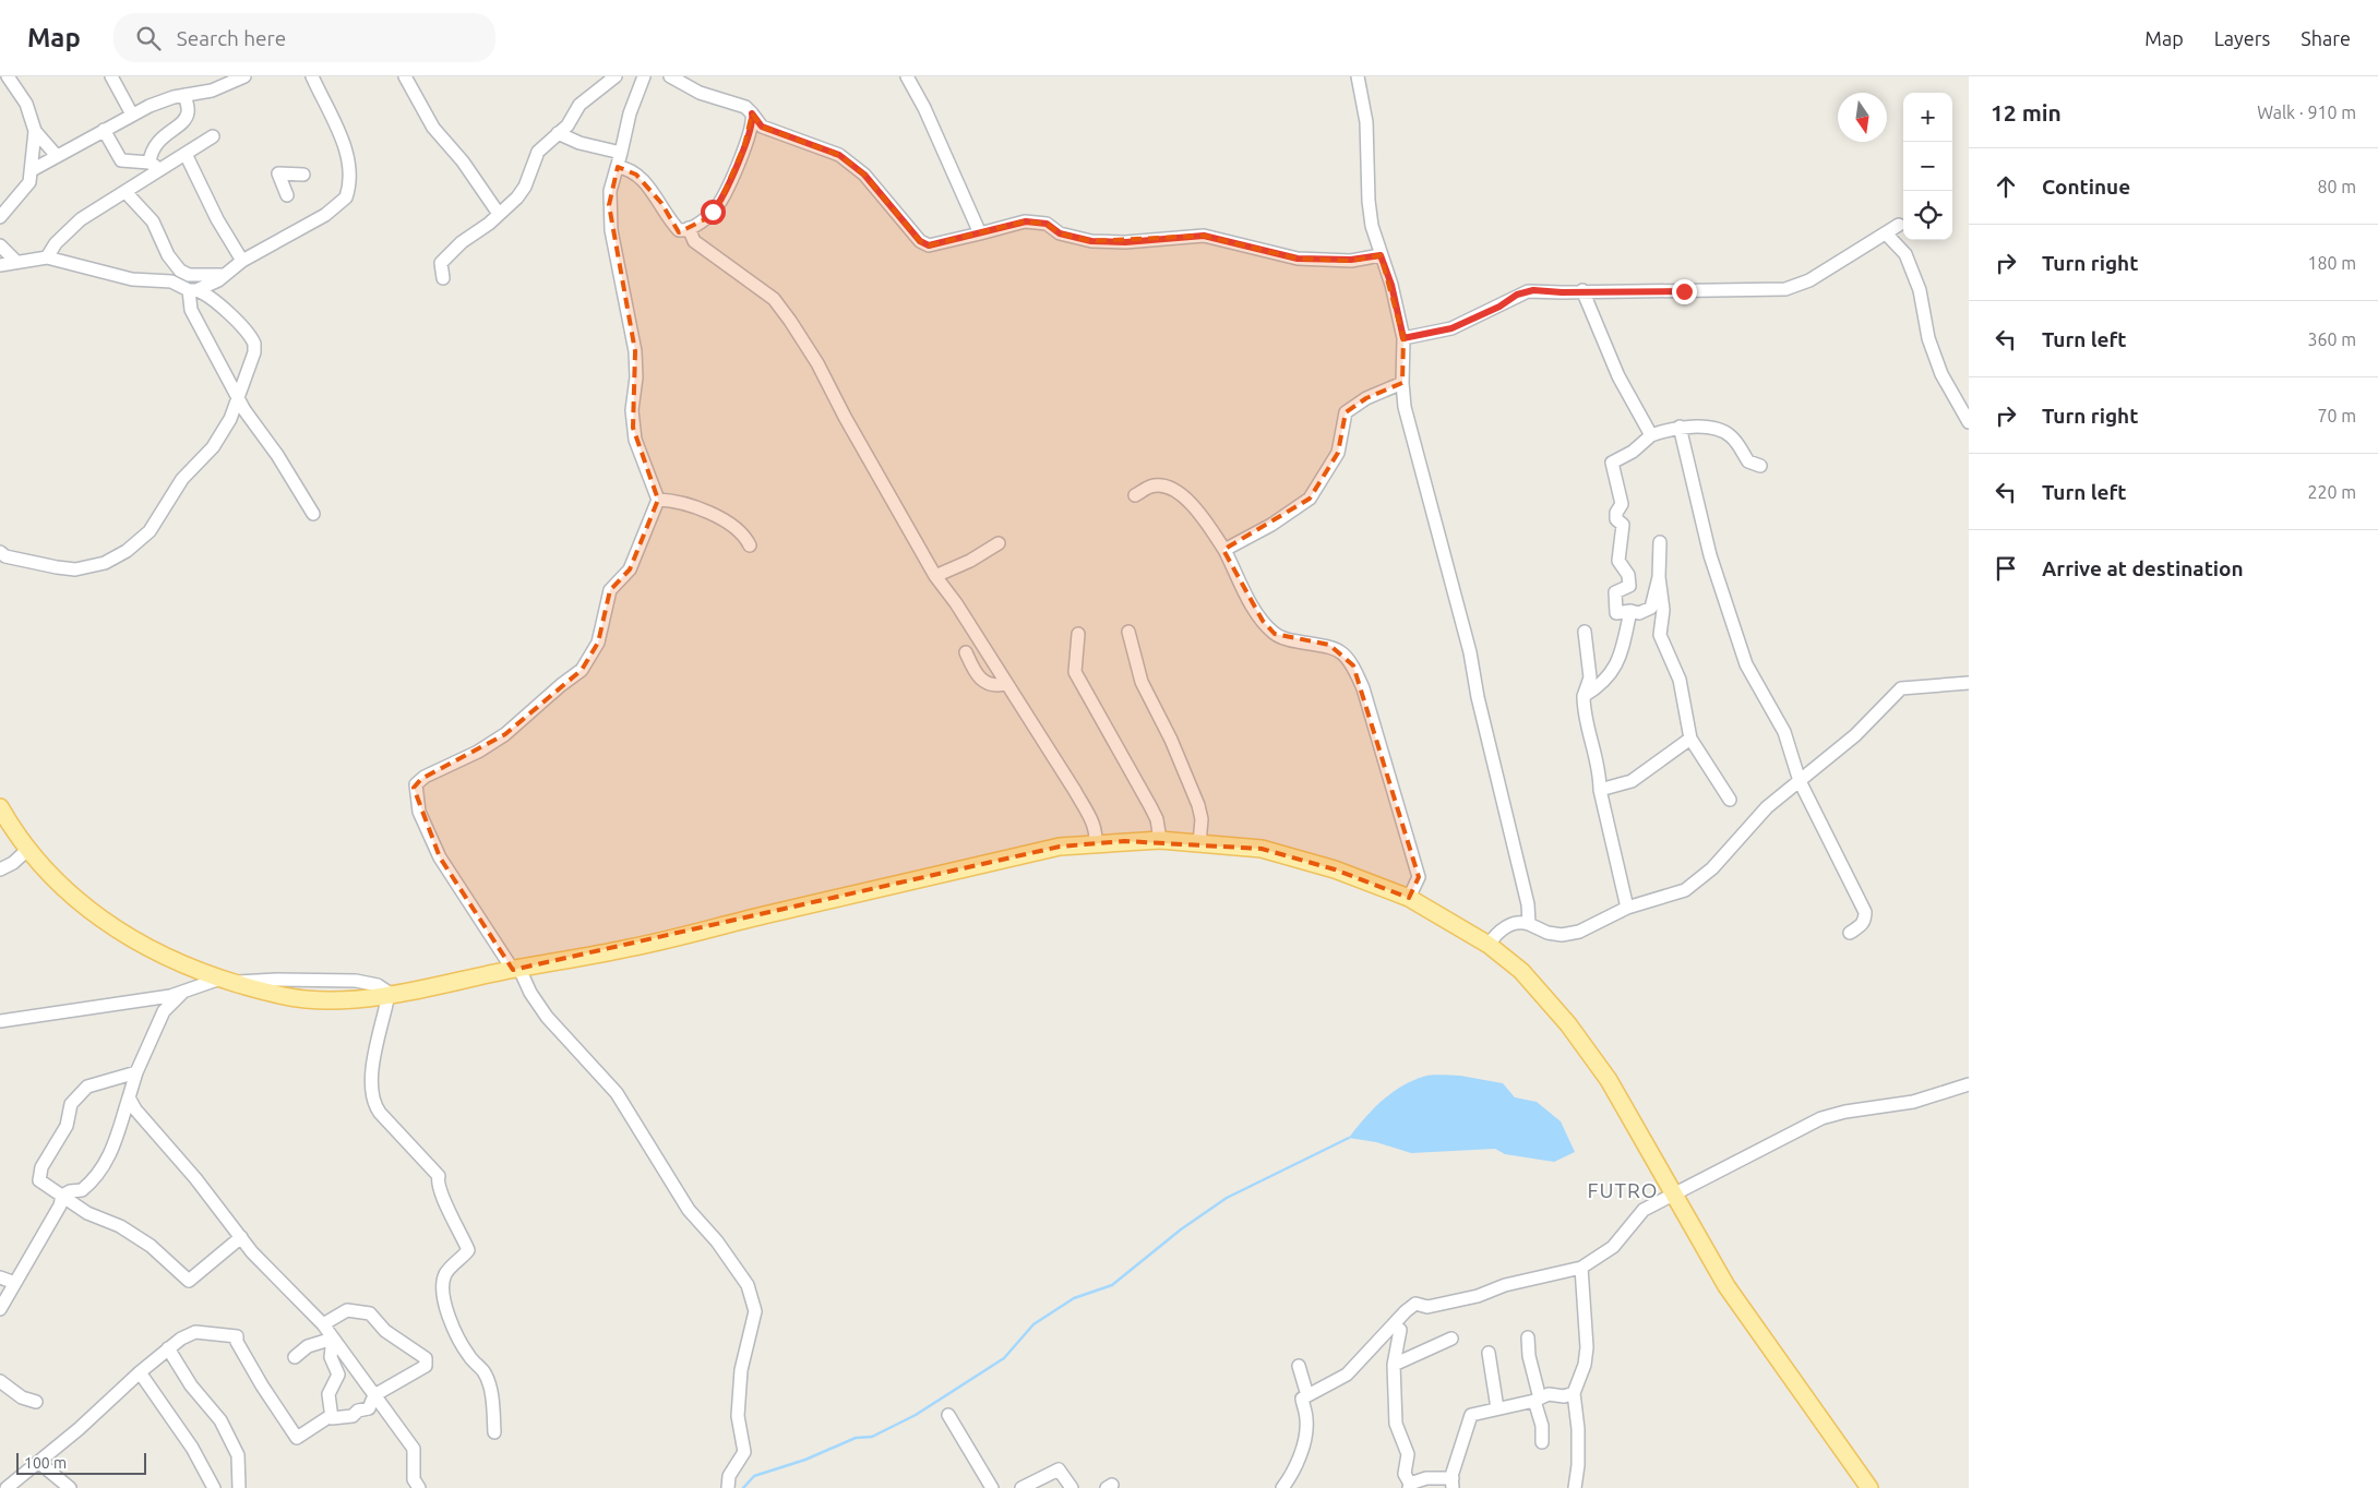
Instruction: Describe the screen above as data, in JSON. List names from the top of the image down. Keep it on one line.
{"districts":["FUTRO"],"scale_bar":"100 m","north":"bottom","page":{"header":"Map","search":"Search here","nav":["Map","Layers","Share"],"heading":["12 min","Walk · 910 m"],"map_buttons":["+","−"],"list":[["Continue","80 m"],["Turn right","180 m"],["Turn left","360 m"],["Turn right","70 m"],["Turn left","220 m"],"Arrive at destination"],"scale":"100 m"}}
